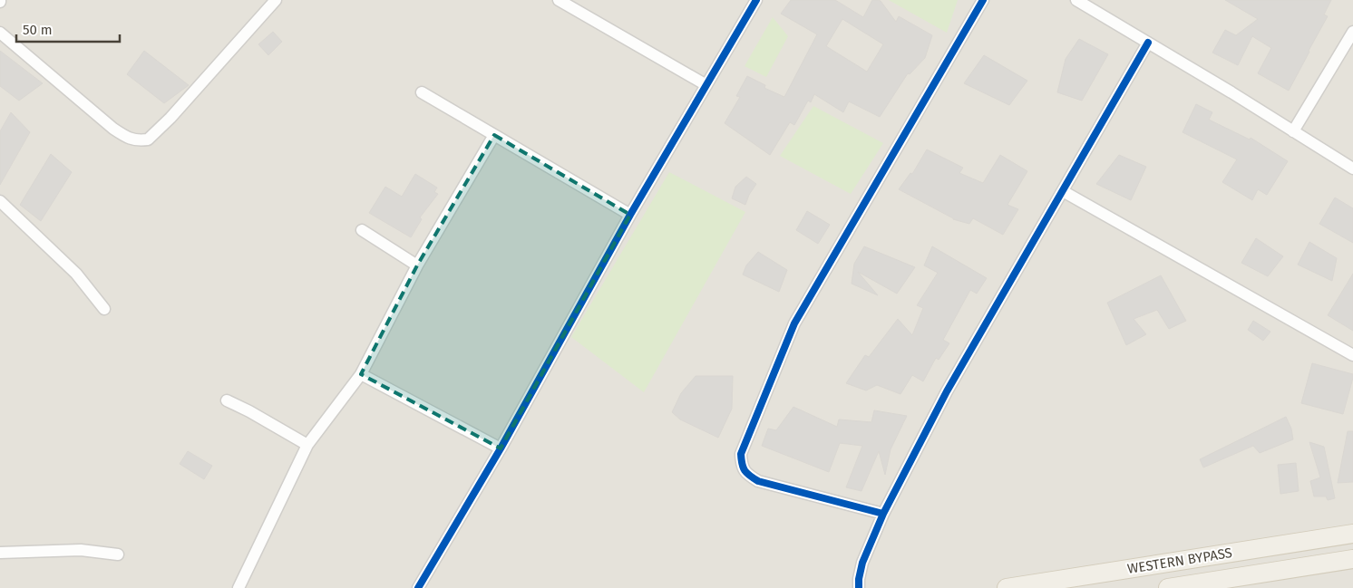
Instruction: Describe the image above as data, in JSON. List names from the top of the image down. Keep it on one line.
{"streets":{"main road":["WESTERN BYPASS"]},"scale_bar":"50 m"}
